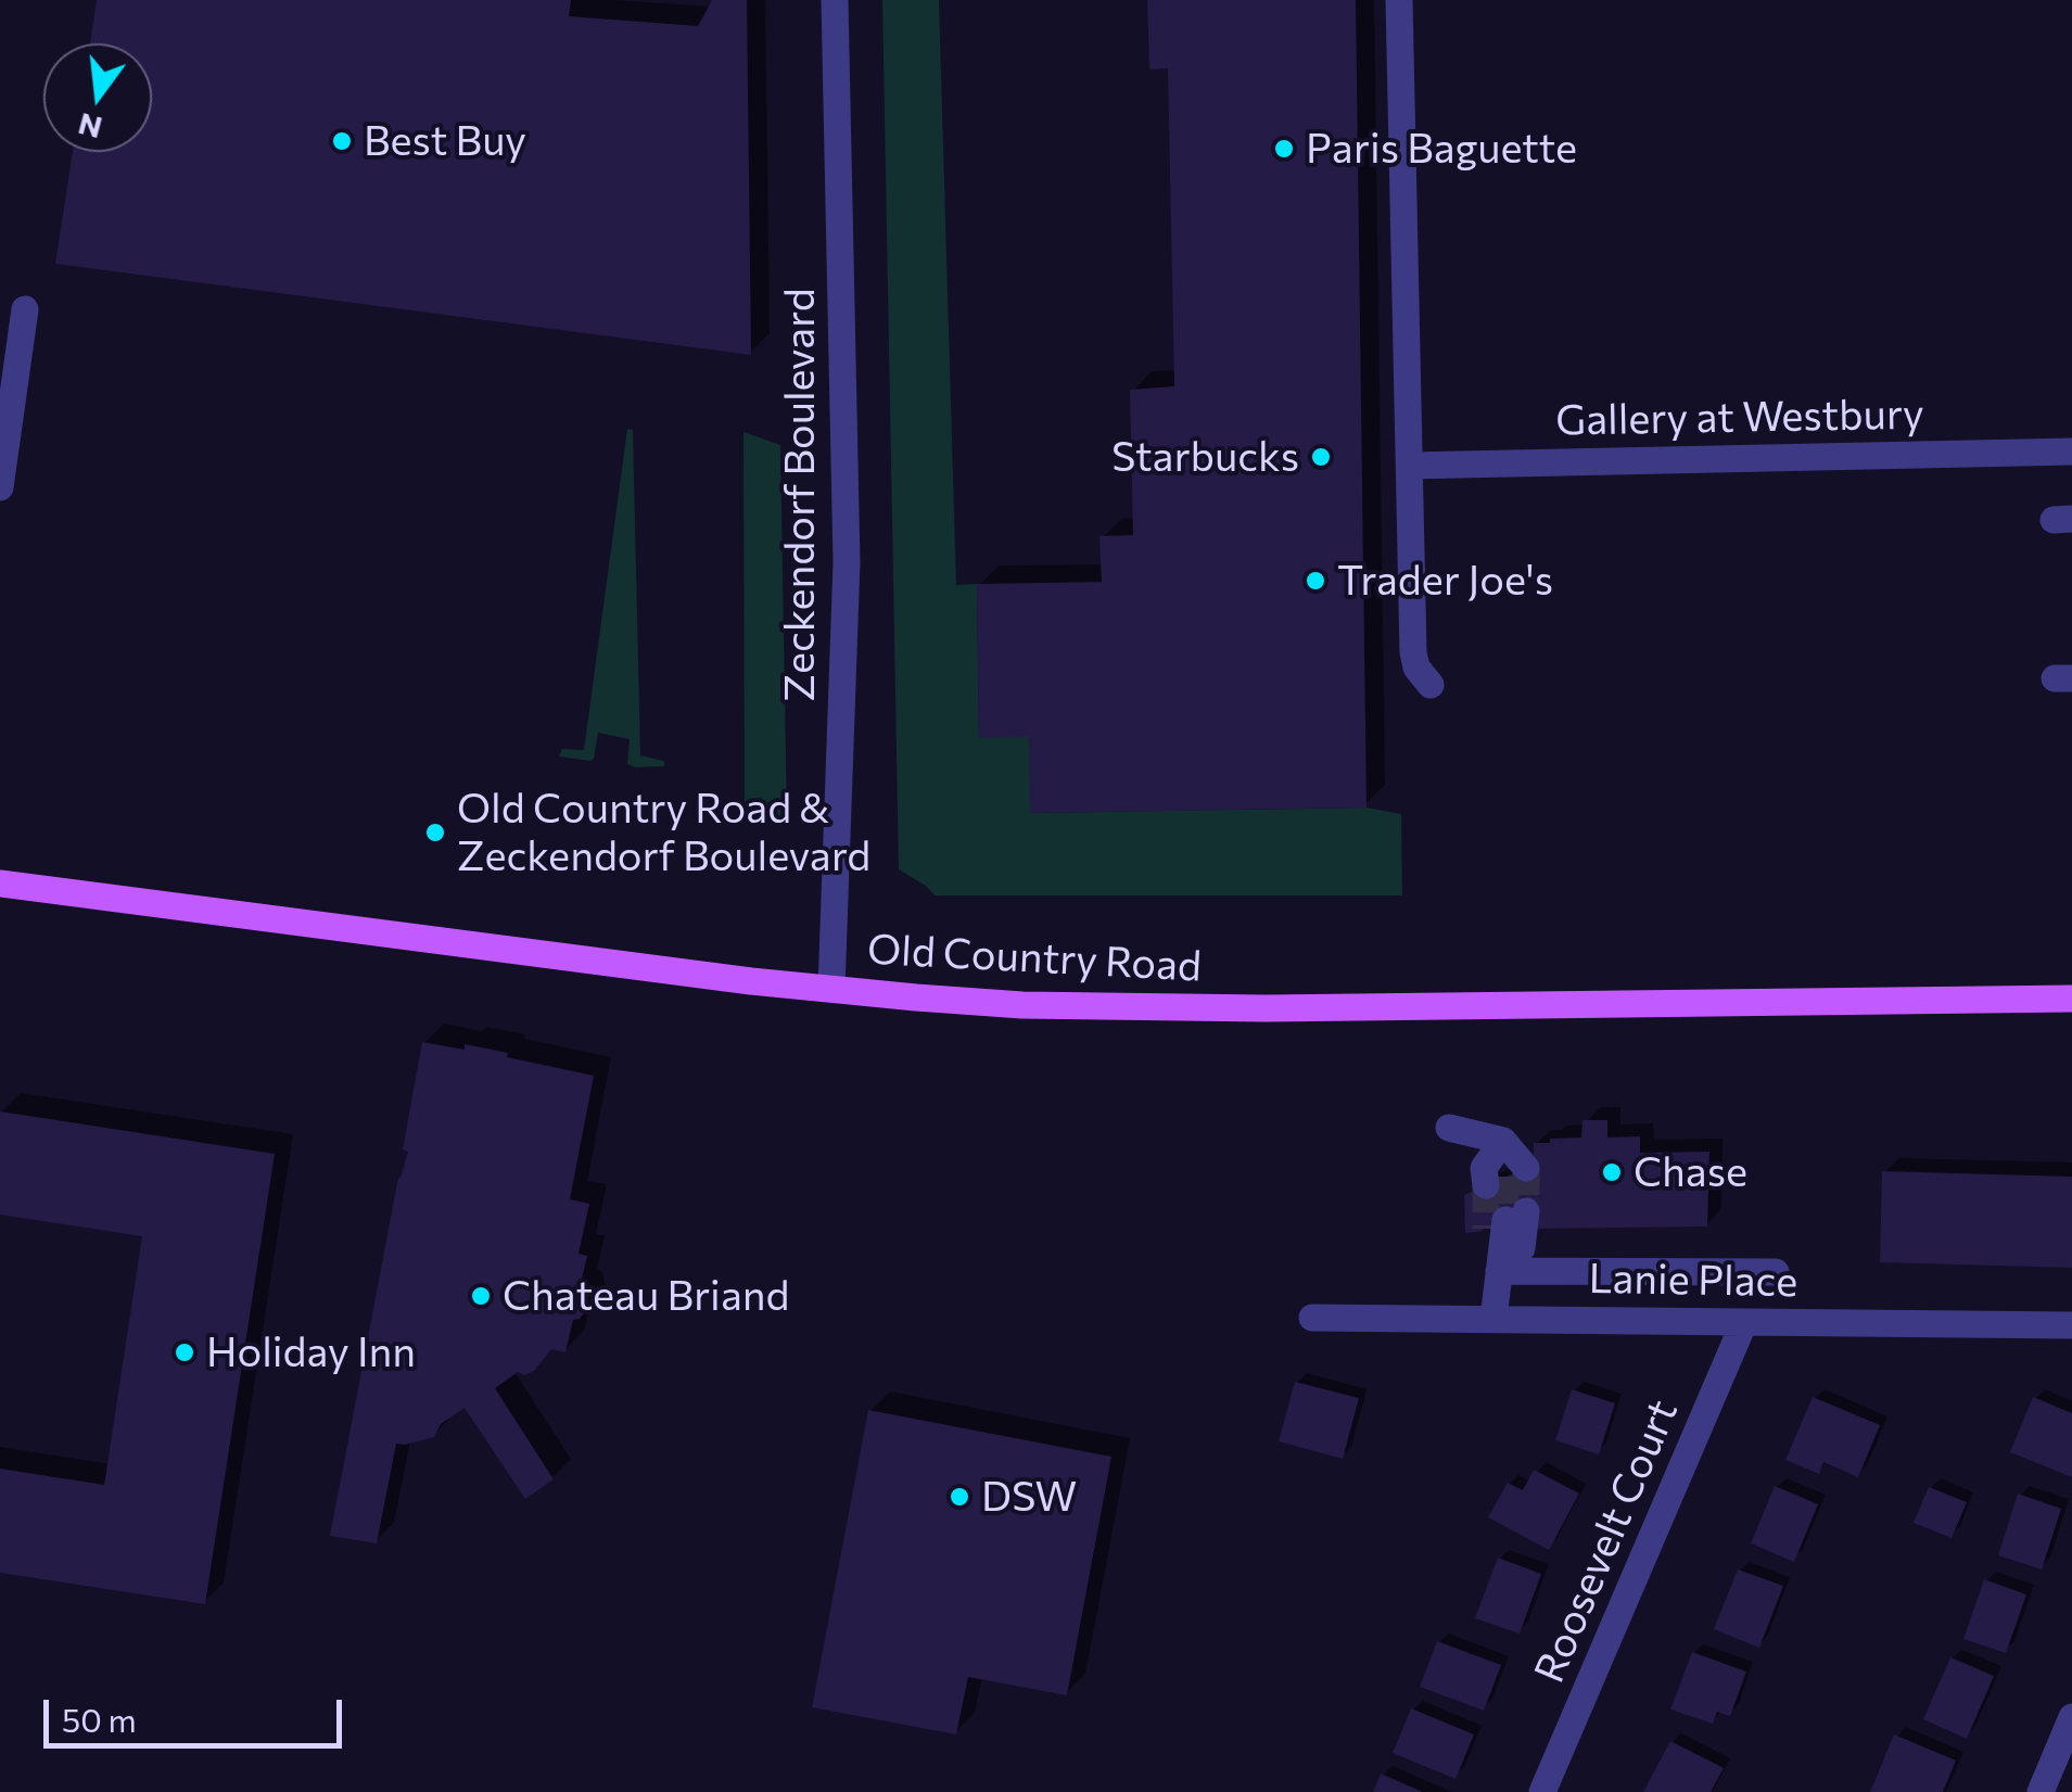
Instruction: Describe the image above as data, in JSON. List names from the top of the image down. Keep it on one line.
{"streets":{"main road":["Old Country Road"],"street":["Gallery at Westbury","Zeckendorf Boulevard","Lanie Place","Roosevelt Court"]},"crossings":[["Zeckendorf Boulevard","Old Country Road"],["Lanie Place","Roosevelt Court"]],"places":["Best Buy","Paris Baguette","Starbucks","Trader Joe's","Old Country Road & Zeckendorf Boulevard","Chase","Chateau Briand","Holiday Inn","DSW"],"scale_bar":"50 m","north":"bottom"}
